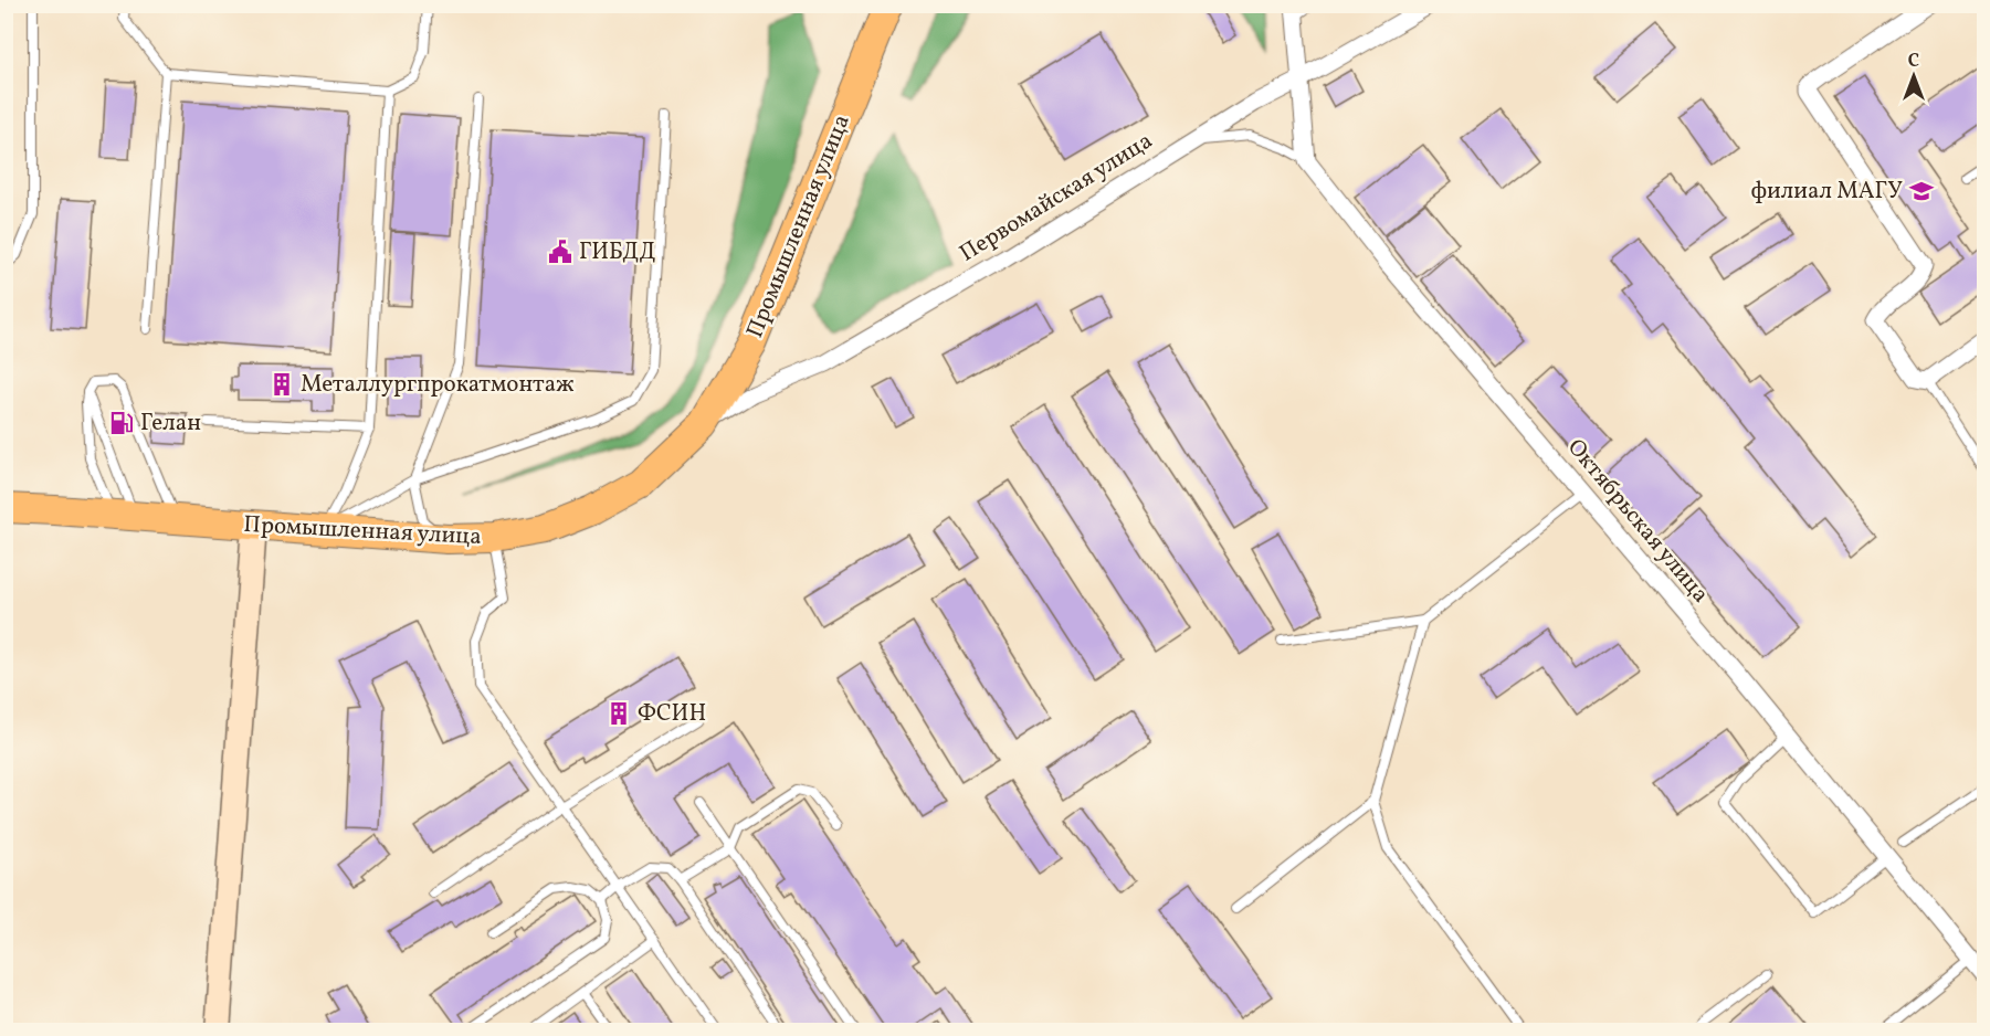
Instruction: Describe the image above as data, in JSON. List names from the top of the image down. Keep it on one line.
{"streets":{"main road":["Промышленная улица"],"street":["Первомайская улица","Октябрьская улица"]},"crossings":[["Первомайская улица","Промышленная улица"]],"places":{"school or university":["филиал МАГУ"],"public building":["ГИБДД"],"building":["Металлургпрокатмонтаж","ФСИН"],"fuel station":["Гелан"]},"north":"top"}
